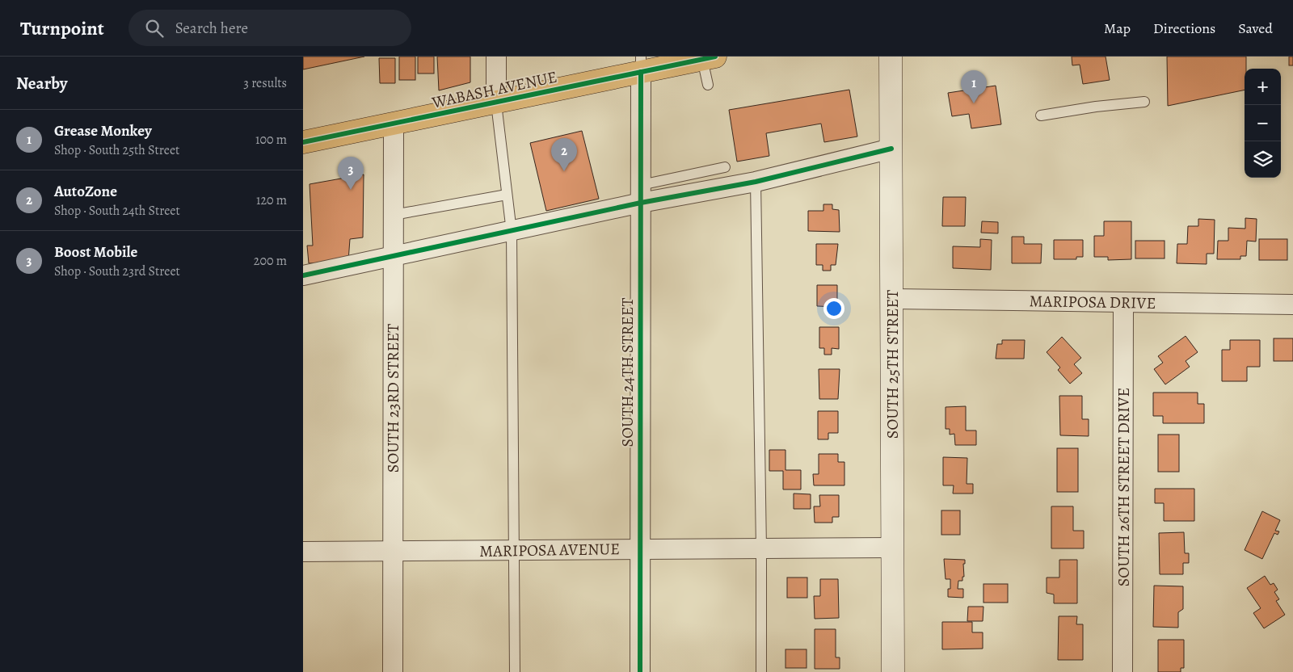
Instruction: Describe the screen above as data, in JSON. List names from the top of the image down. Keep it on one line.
{"streets":{"main road":["WABASH AVENUE","SOUTH 25TH STREET"],"street":["MARIPOSA DRIVE","SOUTH 24TH STREET","SOUTH 23RD STREET","SOUTH 26TH STREET DRIVE","MARIPOSA AVENUE"]},"crossings":[["WABASH AVENUE","SOUTH 24TH STREET"],["WABASH AVENUE","SOUTH 23RD STREET"],["MARIPOSA DRIVE","SOUTH 25TH STREET"],["MARIPOSA DRIVE","SOUTH 26TH STREET DRIVE"],["SOUTH 25TH STREET","MARIPOSA AVENUE"],["SOUTH 24TH STREET","MARIPOSA AVENUE"],["SOUTH 23RD STREET","MARIPOSA AVENUE"]],"page":{"header":"Turnpoint","search":"Search here","nav":["Map","Directions","Saved"],"heading":["Nearby","3 results"],"map_buttons":["+","−"],"pins":["1","2","3"],"list":[{"mark":"1","name":"Grease Monkey","note":"Shop · South 25th Street","value":"100 m"},{"mark":"2","name":"AutoZone","note":"Shop · South 24th Street","value":"120 m"},{"mark":"3","name":"Boost Mobile","note":"Shop · South 23rd Street","value":"200 m"}]}}
